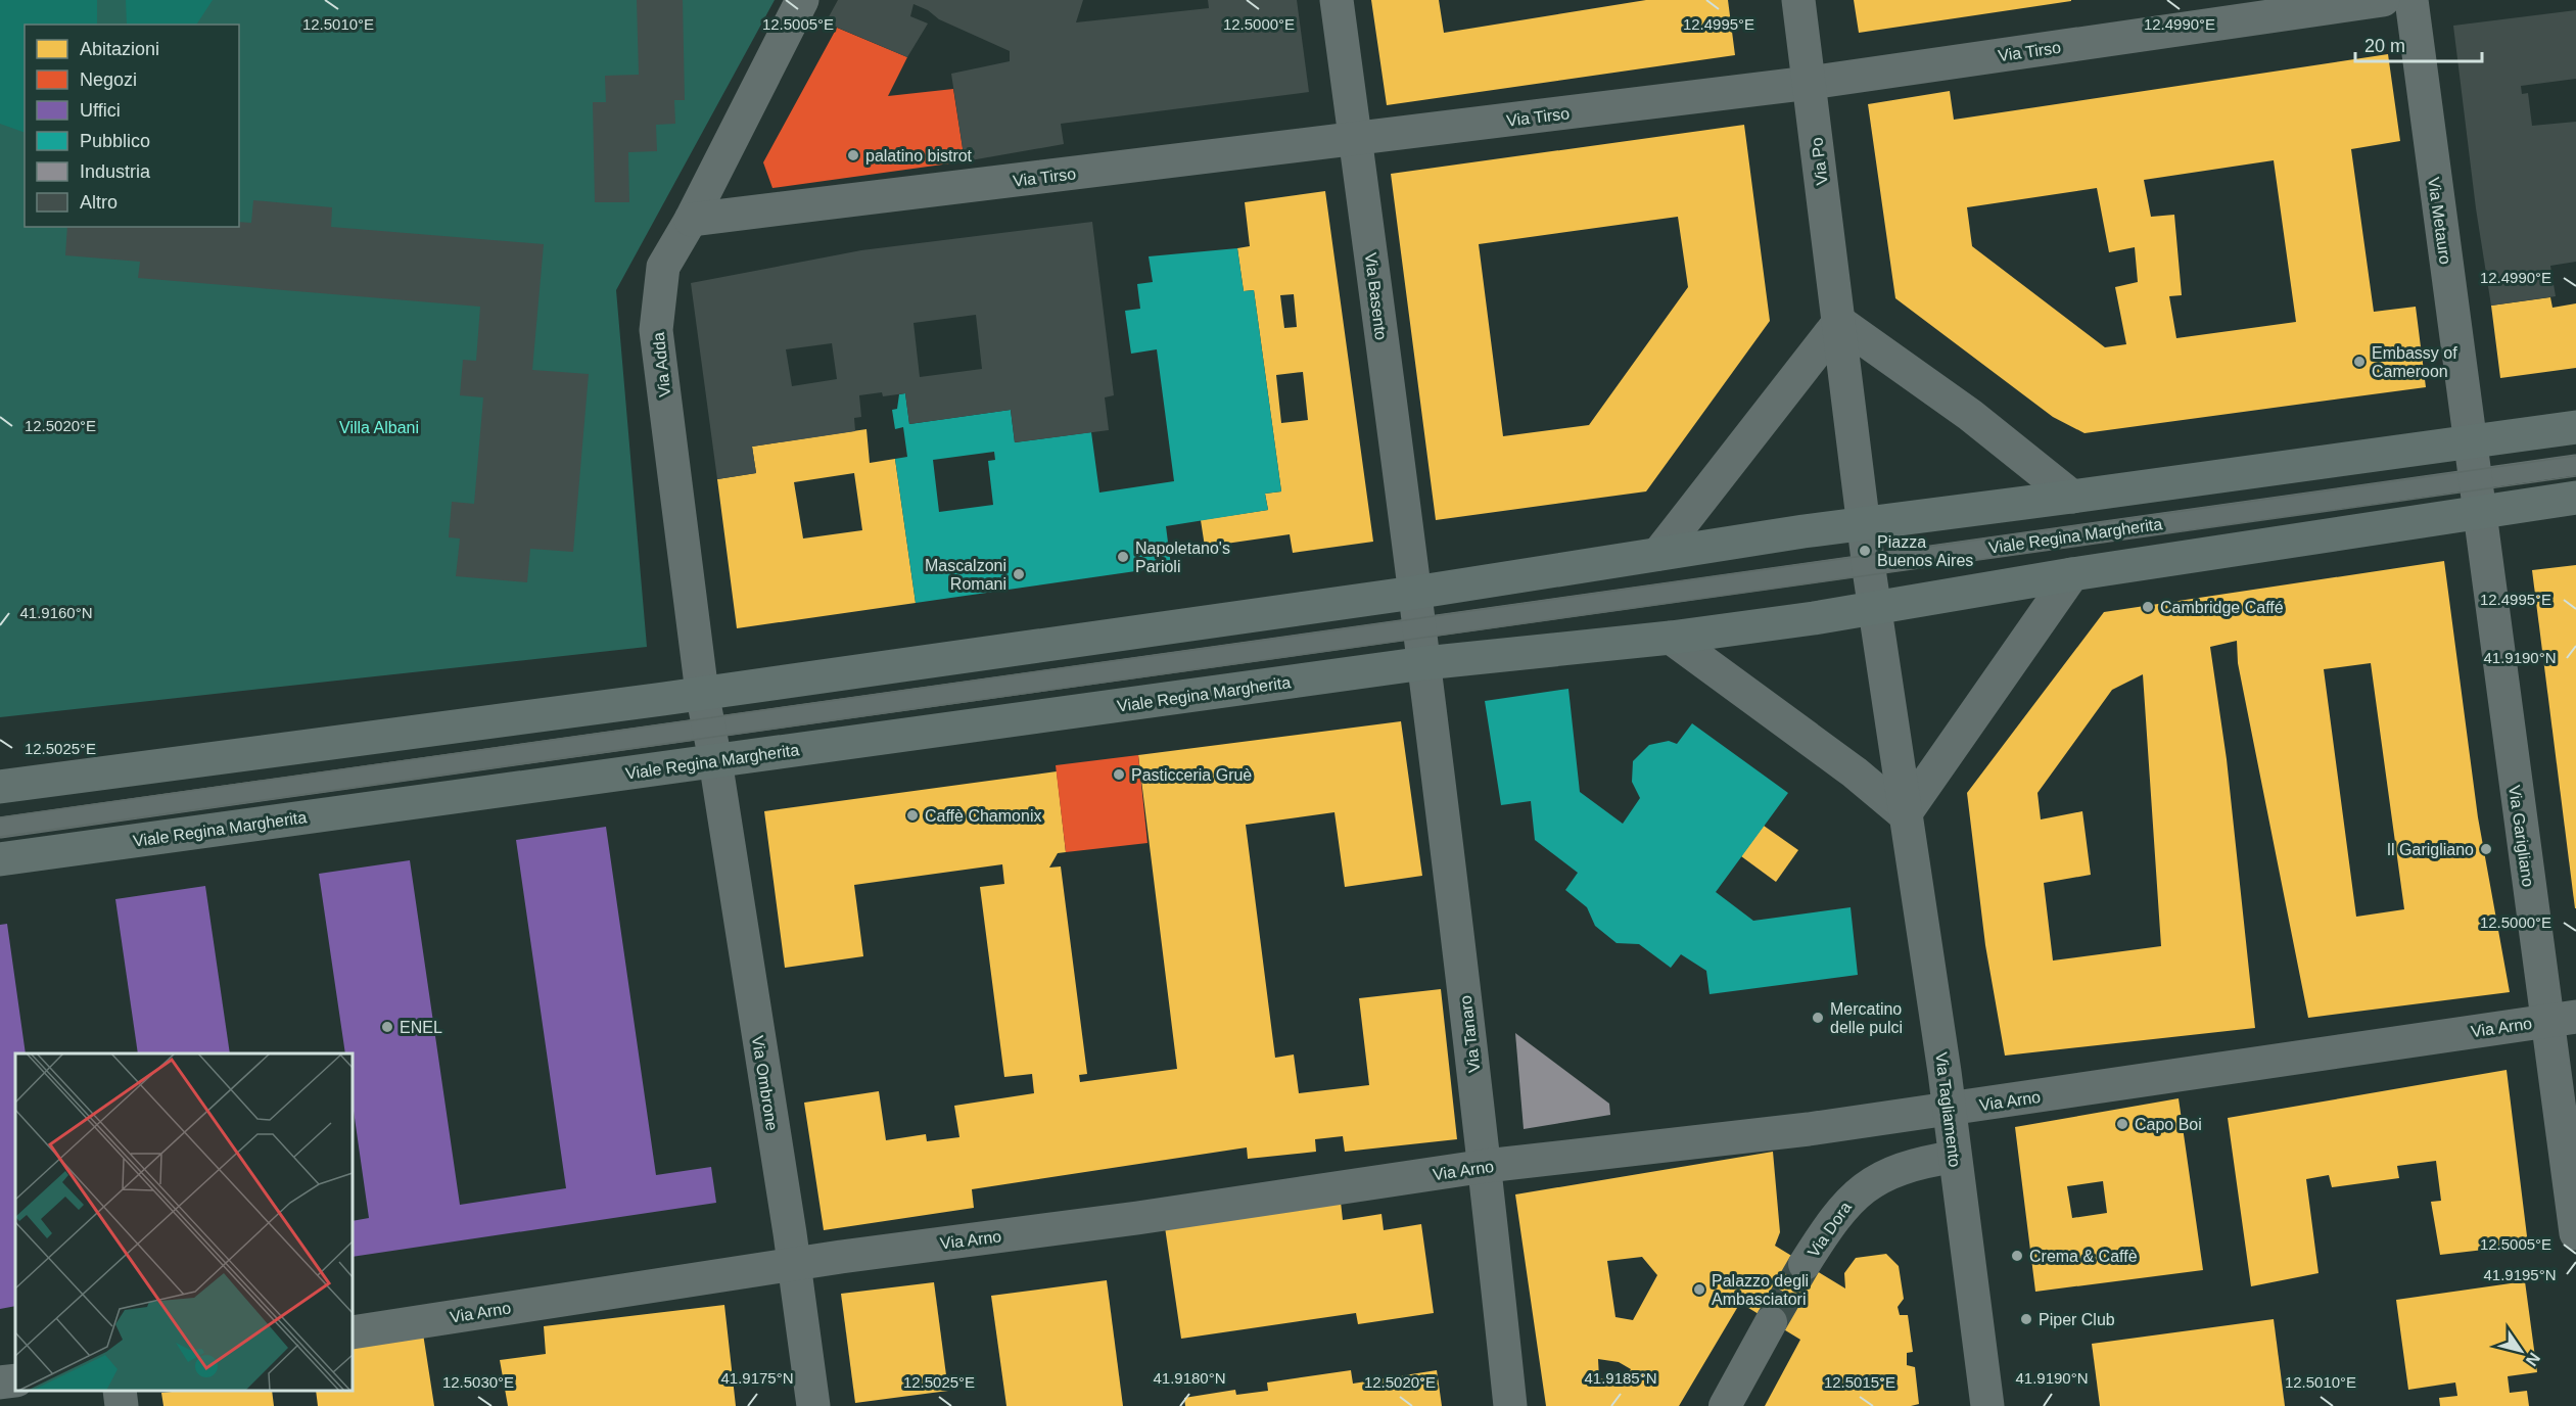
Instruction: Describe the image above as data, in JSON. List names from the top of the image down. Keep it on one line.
{"streets":{"main road":["Viale Regina Margherita"],"street":["Via Tirso","Via Po","Via Metauro","Via Basento","Via Adda","Via Garigliano","Via Arno","Via Tanaro","Via Ombrone","Via Tagliamento","Via Dora"]},"crossings":[["Via Tirso","Via Po"],["Via Tirso","Via Basento"],["Via Tirso","Via Adda"],["Via Adda","Viale Regina Margherita"],["Via Adda","Via Ombrone"],["Viale Regina Margherita","Via Garigliano"],["Viale Regina Margherita","Via Tanaro"],["Viale Regina Margherita","Via Ombrone"],["Via Garigliano","Via Arno"],["Via Arno","Via Tanaro"],["Via Arno","Via Ombrone"],["Via Arno","Via Tagliamento"],["Via Tagliamento","Via Dora"]],"parks":["Villa Albani"],"places":["palatino bistrot","Embassy of Cameroon","Piazza Buenos Aires","Napoletano's Parioli","Mascalzoni Romani","Cambridge Caffé","Pasticceria Gruè","Caffè Chamonix","Il Garigliano","Mercatino delle pulci","ENEL","Capo Boi","Crema & Caffè","Palazzo degli Ambasciatori","Piper Club"],"legend":["Abitazioni","Negozi","Uffici","Pubblico","Industria","Altro"],"scale_bar":"20 m","north":"bottom right","coordinates":["12.5010°E","12.5005°E","12.5000°E","12.4995°E","12.4990°E","12.5020°E","41.9160°N","41.9190°N","12.5025°E","41.9195°N","41.9175°N","41.9180°N","41.9185°N","12.5030°E","12.5015°E"]}
